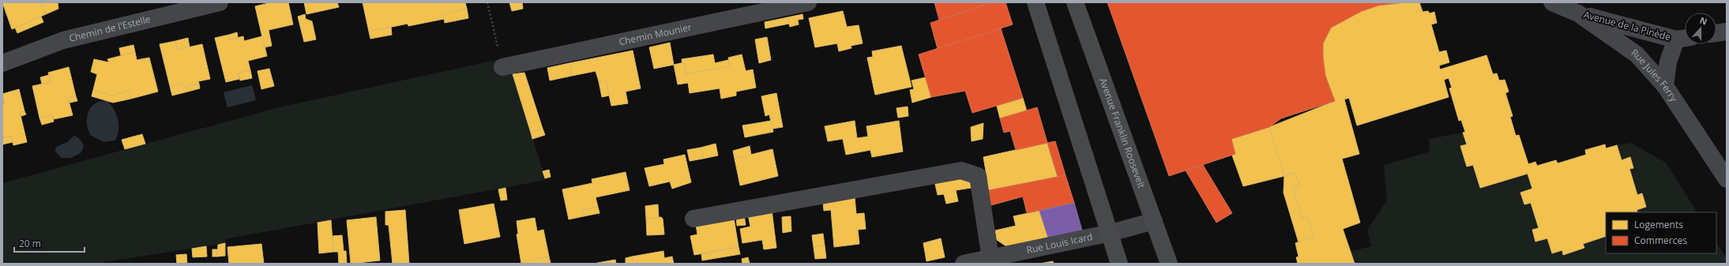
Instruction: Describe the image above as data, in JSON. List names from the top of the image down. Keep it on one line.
{"streets":{"main road":["Avenue Franklin Roosevelt"],"street":["Avenue de la Pinède","Chemin de l'Estelle","Chemin Mounier","Rue Jules Ferry","Rue Louis Icard"]},"crossings":[["Avenue de la Pinède","Rue Jules Ferry"],["Avenue Franklin Roosevelt","Rue Louis Icard"]],"legend":["Logements","Commerces"],"scale_bar":"20 m","north":"top"}
